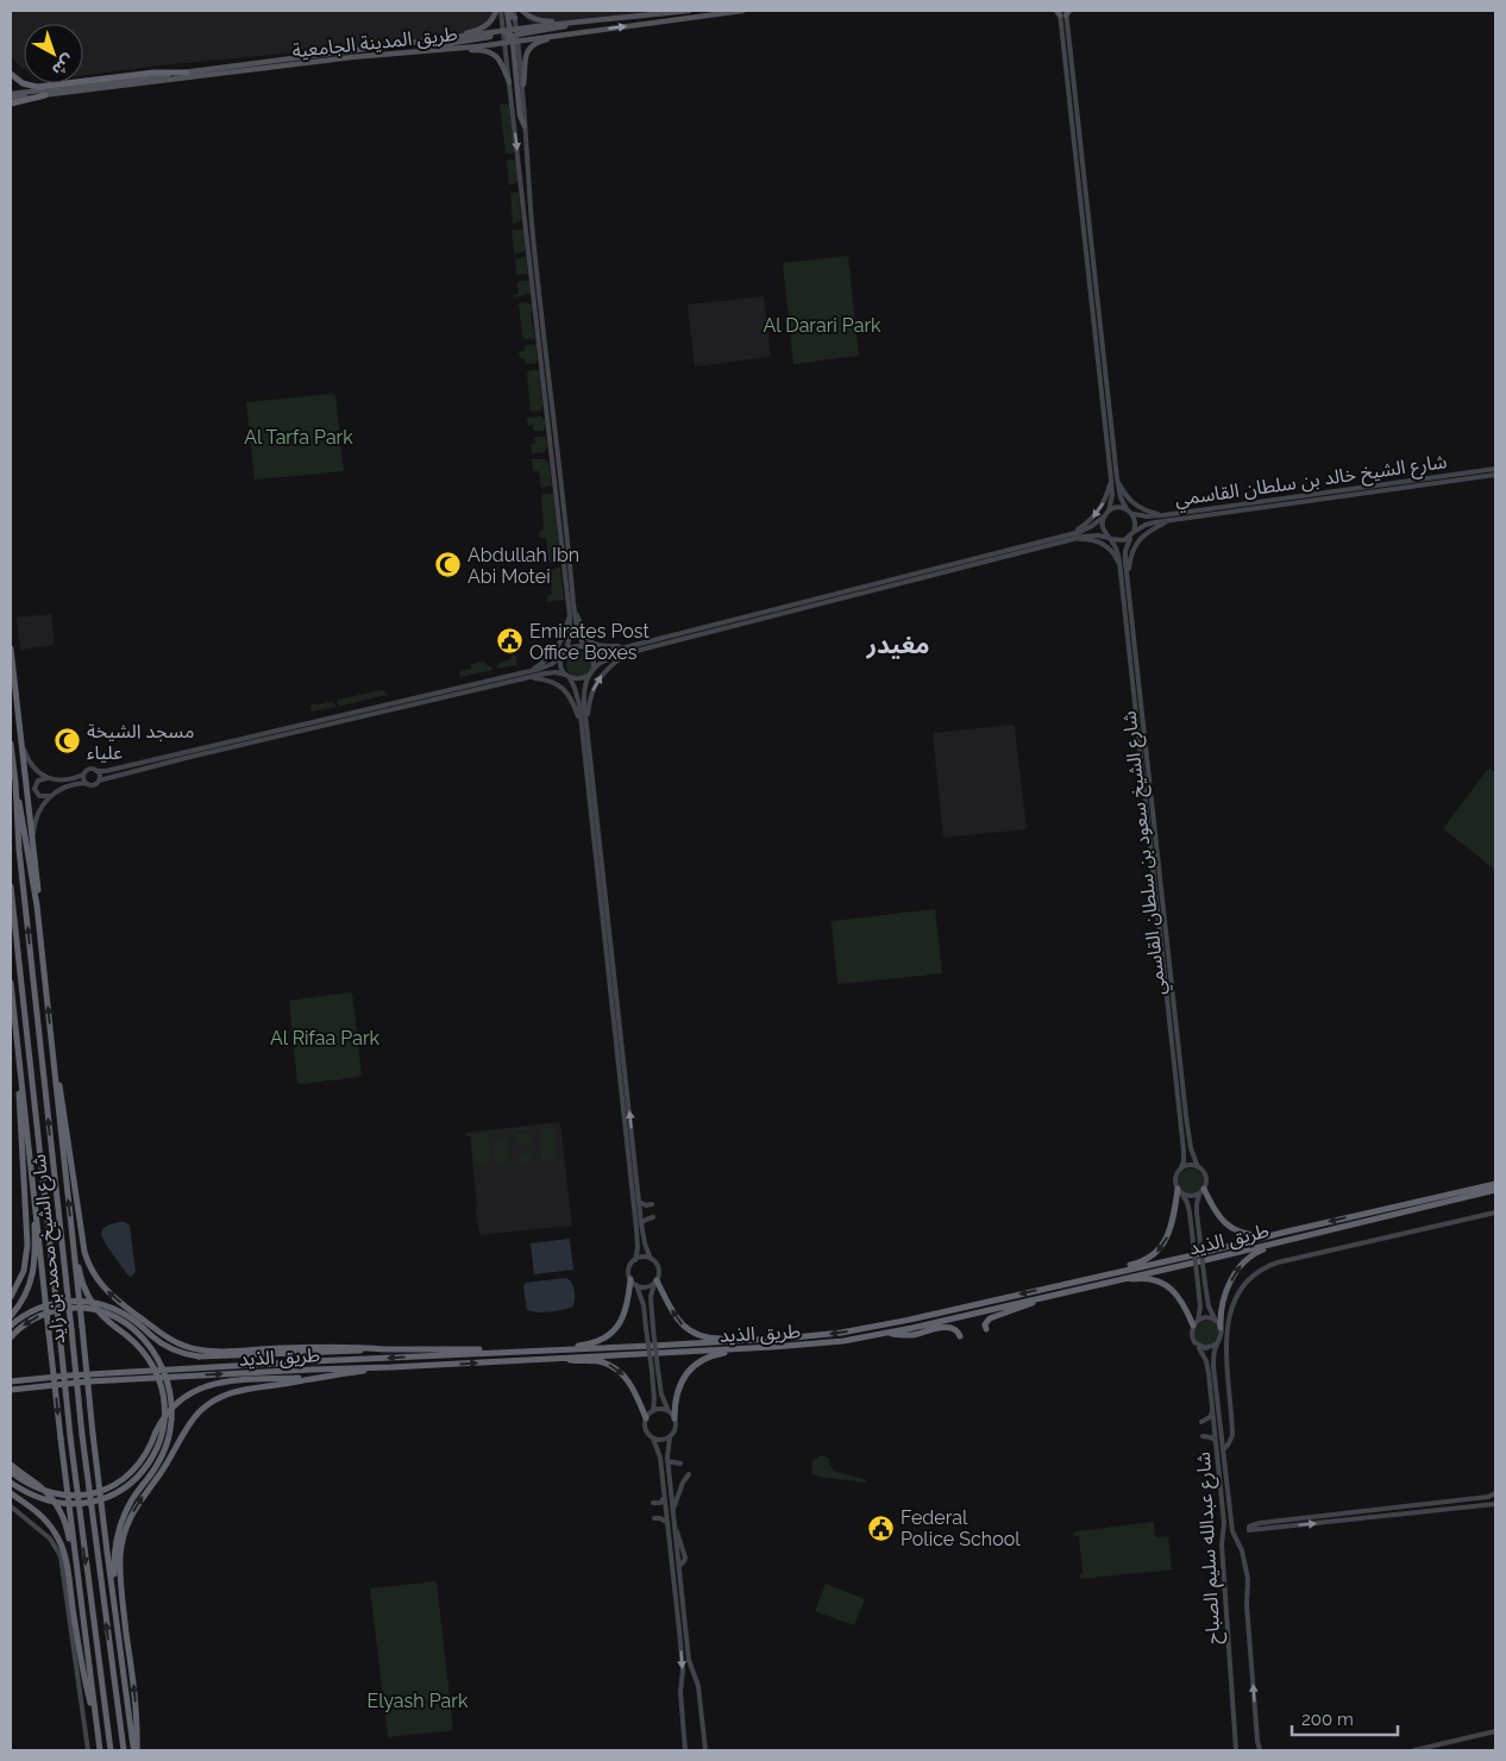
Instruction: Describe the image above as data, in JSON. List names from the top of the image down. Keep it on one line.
{"streets":{"highway":["طريق الذيد","شارع الشيخ محمد بن زايد"],"main road":["طريق المدينة الجامعية","شارع الشيخ خالد بن سلطان القاسمي","شارع الشيخ سعود بن سلطان القاسمي","شارع عبدالله سليم الصباح"]},"crossings":[["شارع الشيخ خالد بن سلطان القاسمي","شارع الشيخ سعود بن سلطان القاسمي"]],"districts":["مغيدر"],"parks":["Al Darari Park","Al Tarfa Park","Al Rifaa Park","Elyash Park"],"places":{"mosque":["Abdullah Ibn Abi Motei","مسجد الشيخة علياء"],"public building":["Emirates Post Office Boxes","Federal Police School"]},"scale_bar":"200 m","north":"bottom right"}
